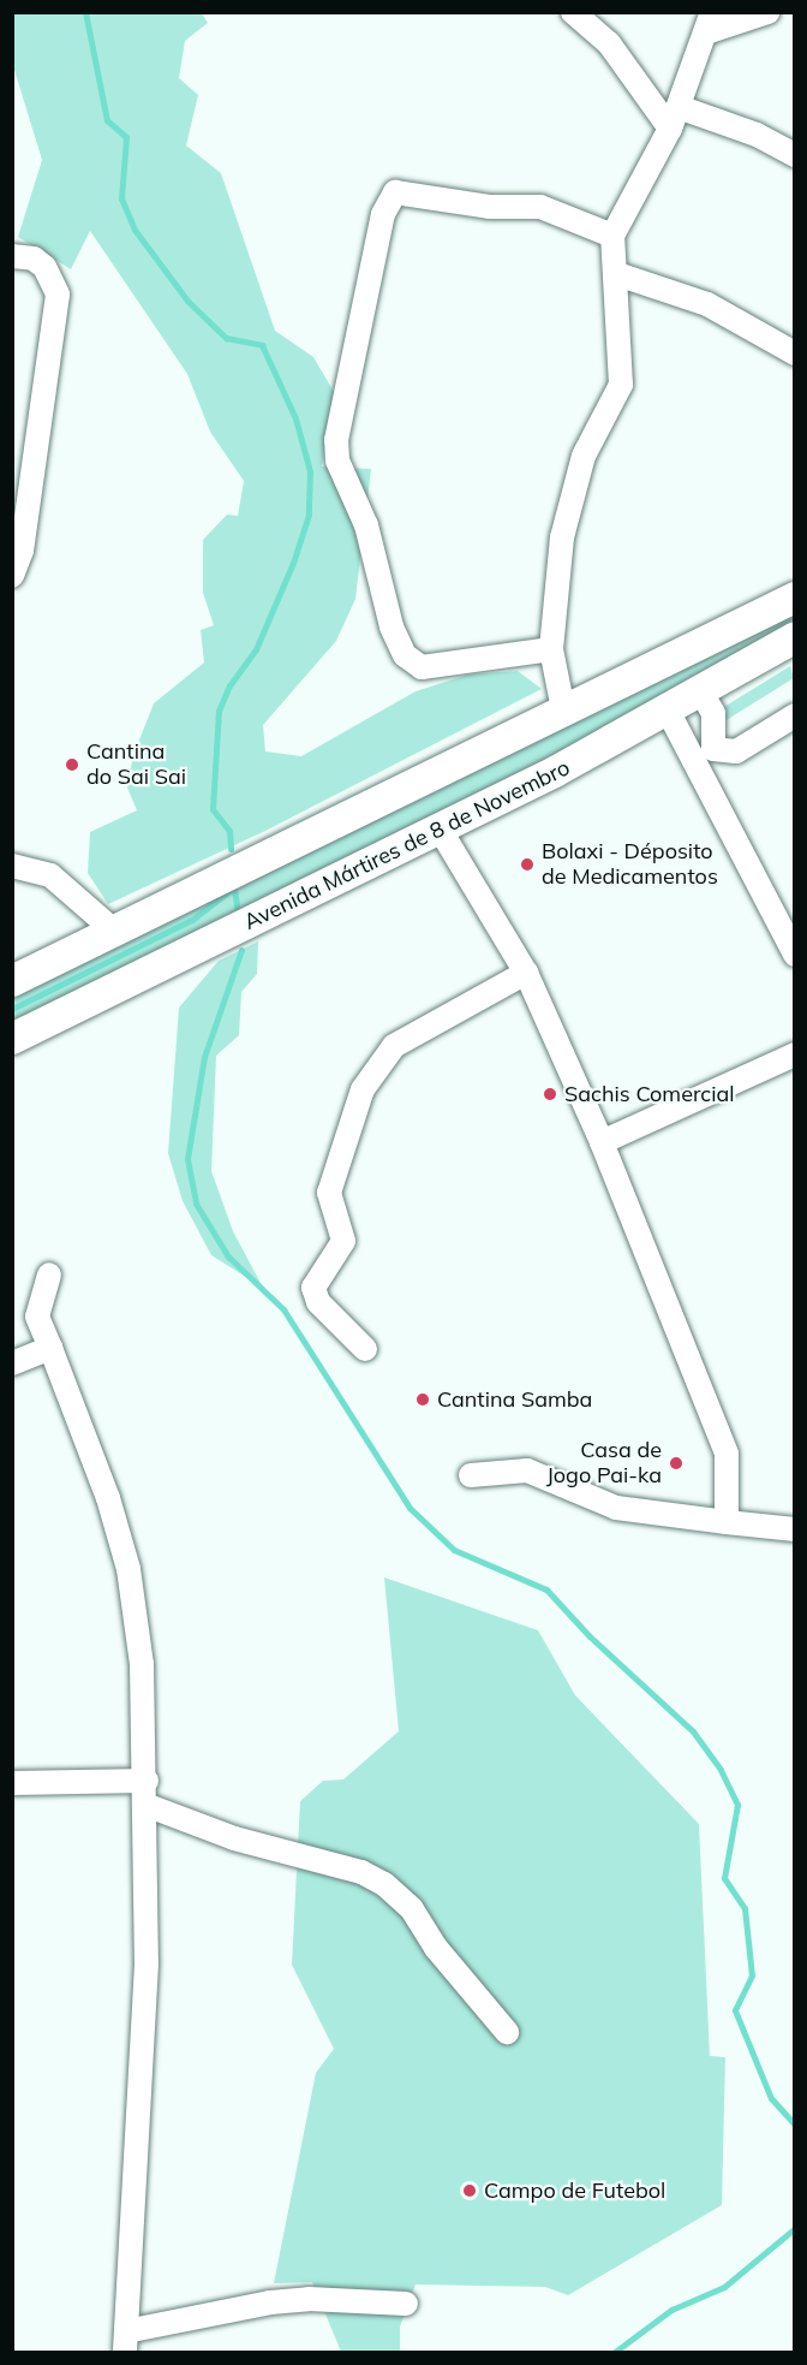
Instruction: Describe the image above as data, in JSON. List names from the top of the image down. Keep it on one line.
{"streets":{"main road":["Avenida Mártires de 8 de Novembro"]},"places":["Cantina do Sai Sai","Bolaxi - Déposito de Medicamentos","Sachis Comercial","Cantina Samba","Casa de Jogo Pai-ka","Campo de Futebol"]}
